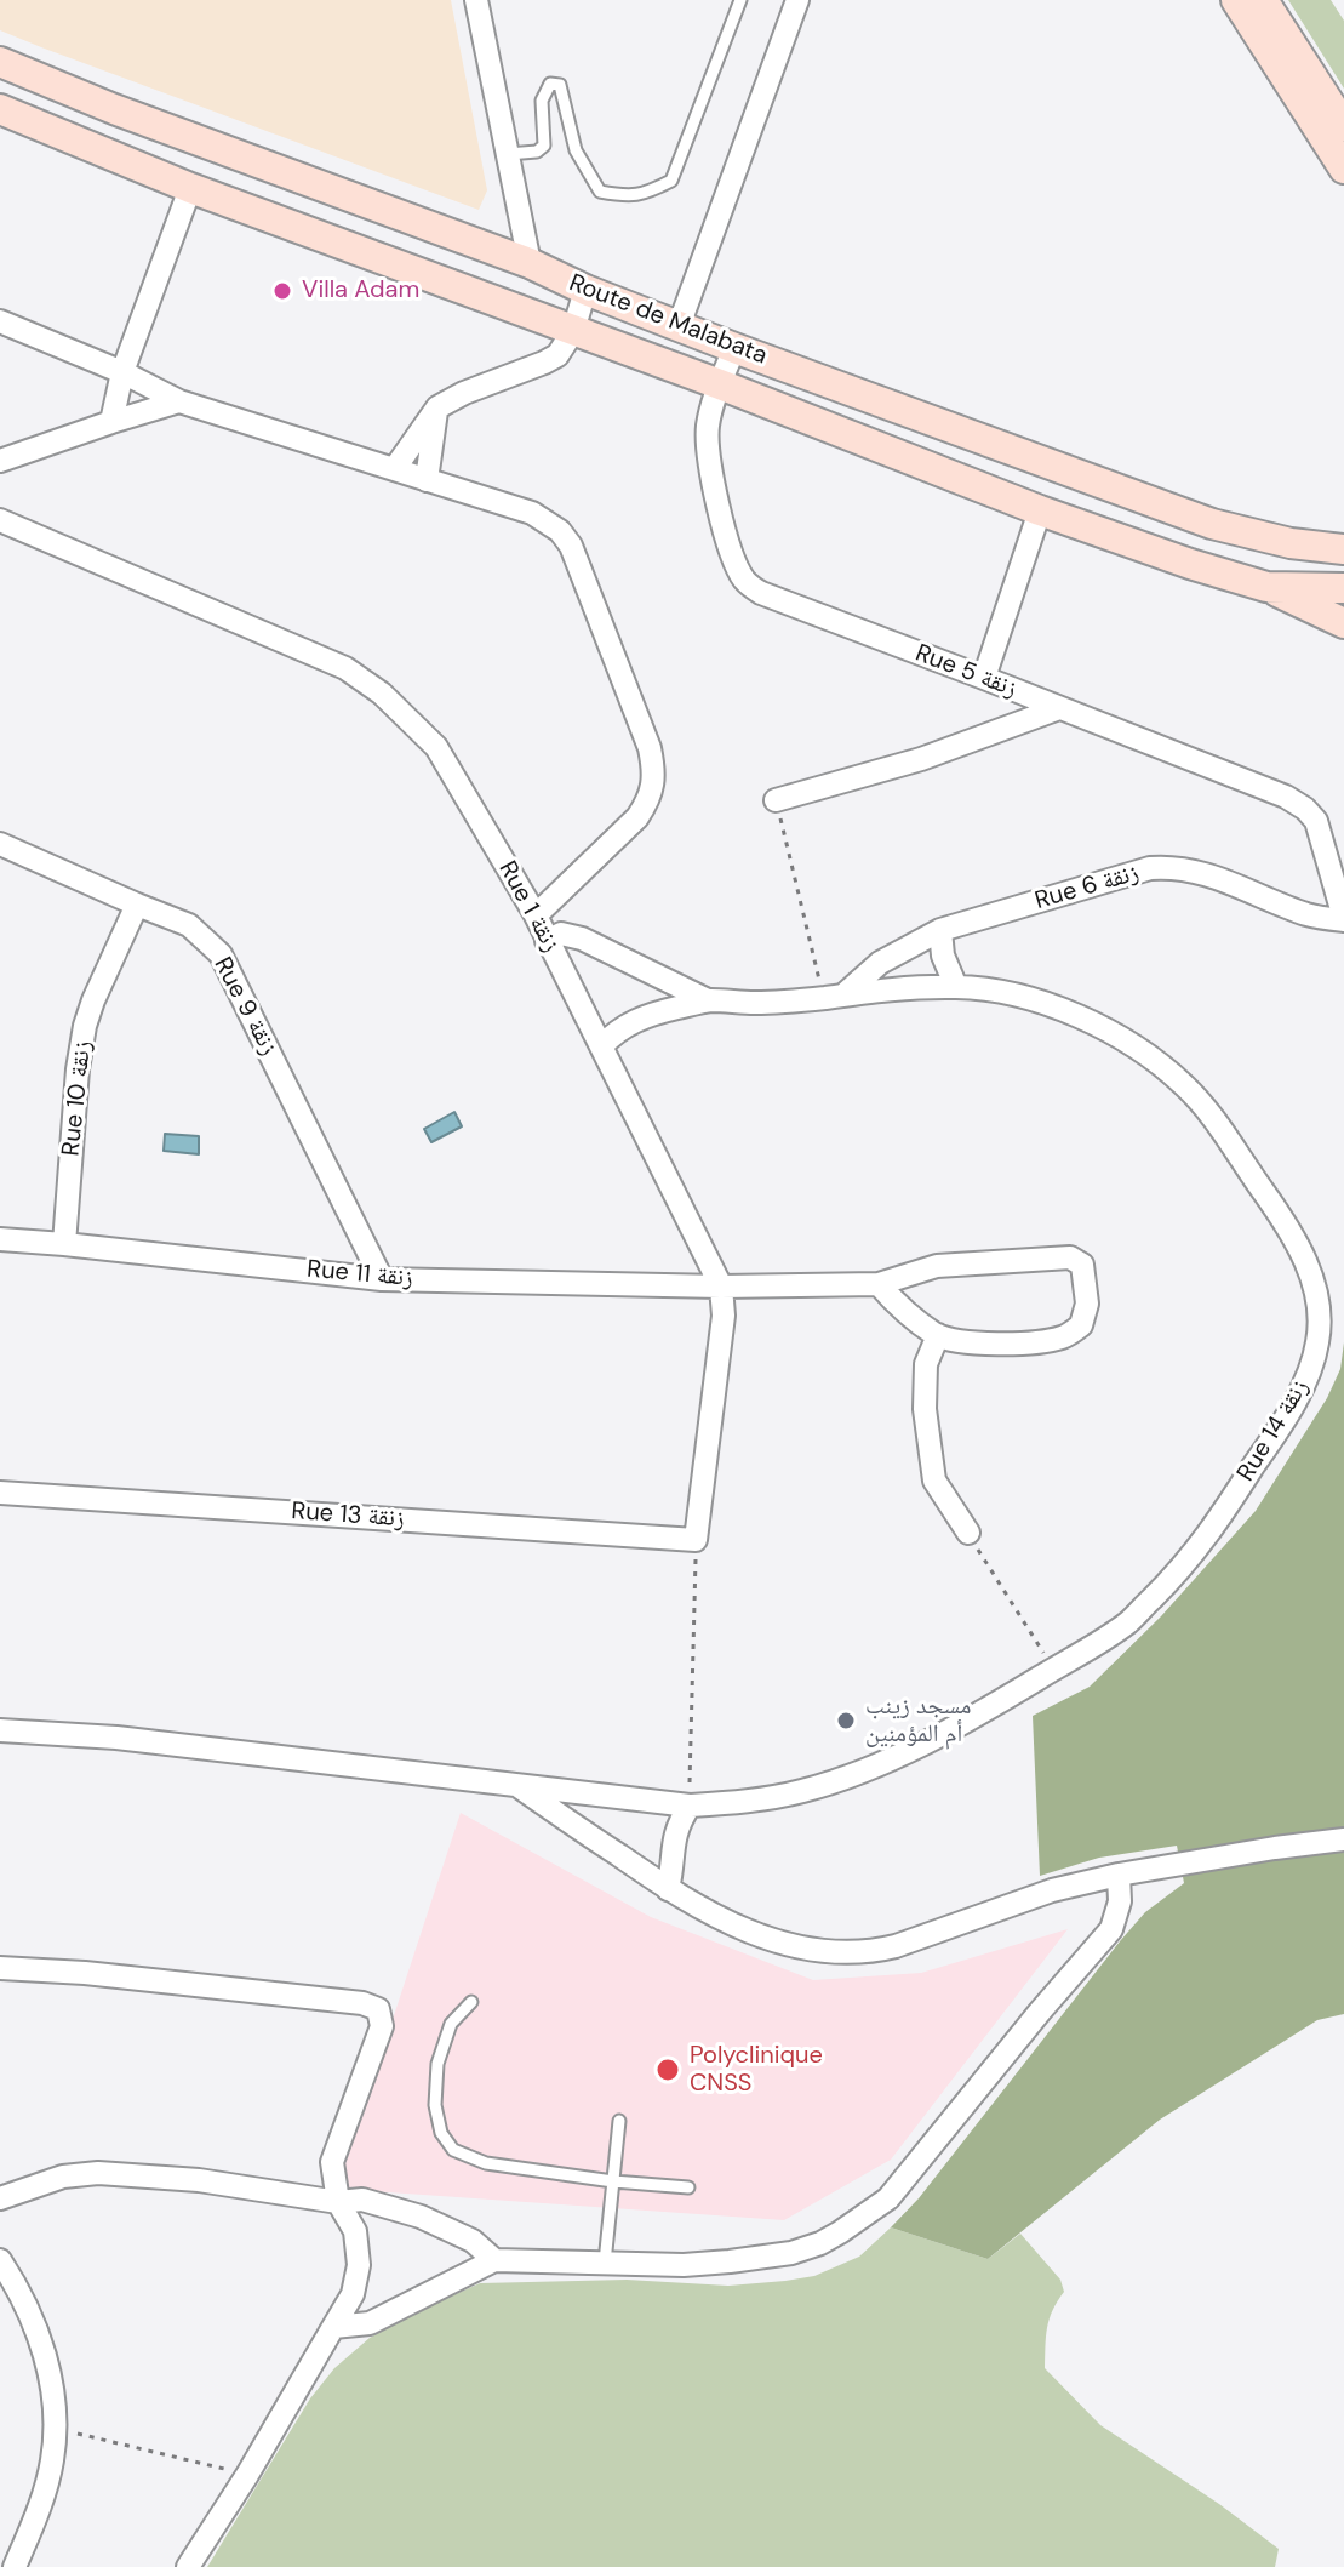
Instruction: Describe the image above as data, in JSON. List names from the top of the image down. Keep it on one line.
{"streets":{"street":["Route de Malabata","Rue 5 زنقة","Rue 6 زنقة","Rue 1 زنقة","Rue 9 زنقة","Rue 10 زنقة","Rue 11 زنقة","Rue 14 زنقة","Rue 13 زنقة"]},"crossings":[["Route de Malabata","Rue 5 زنقة"],["Rue 5 زنقة","Rue 6 زنقة"],["Rue 6 زنقة","Rue 14 زنقة"],["Rue 1 زنقة","Rue 11 زنقة"],["Rue 1 زنقة","Rue 14 زنقة"],["Rue 1 زنقة","Rue 13 زنقة"],["Rue 9 زنقة","Rue 10 زنقة"],["Rue 9 زنقة","Rue 11 زنقة"],["Rue 10 زنقة","Rue 11 زنقة"]],"places":["Villa Adam","مسجد زينب أم المؤمنين","Polyclinique CNSS"]}
